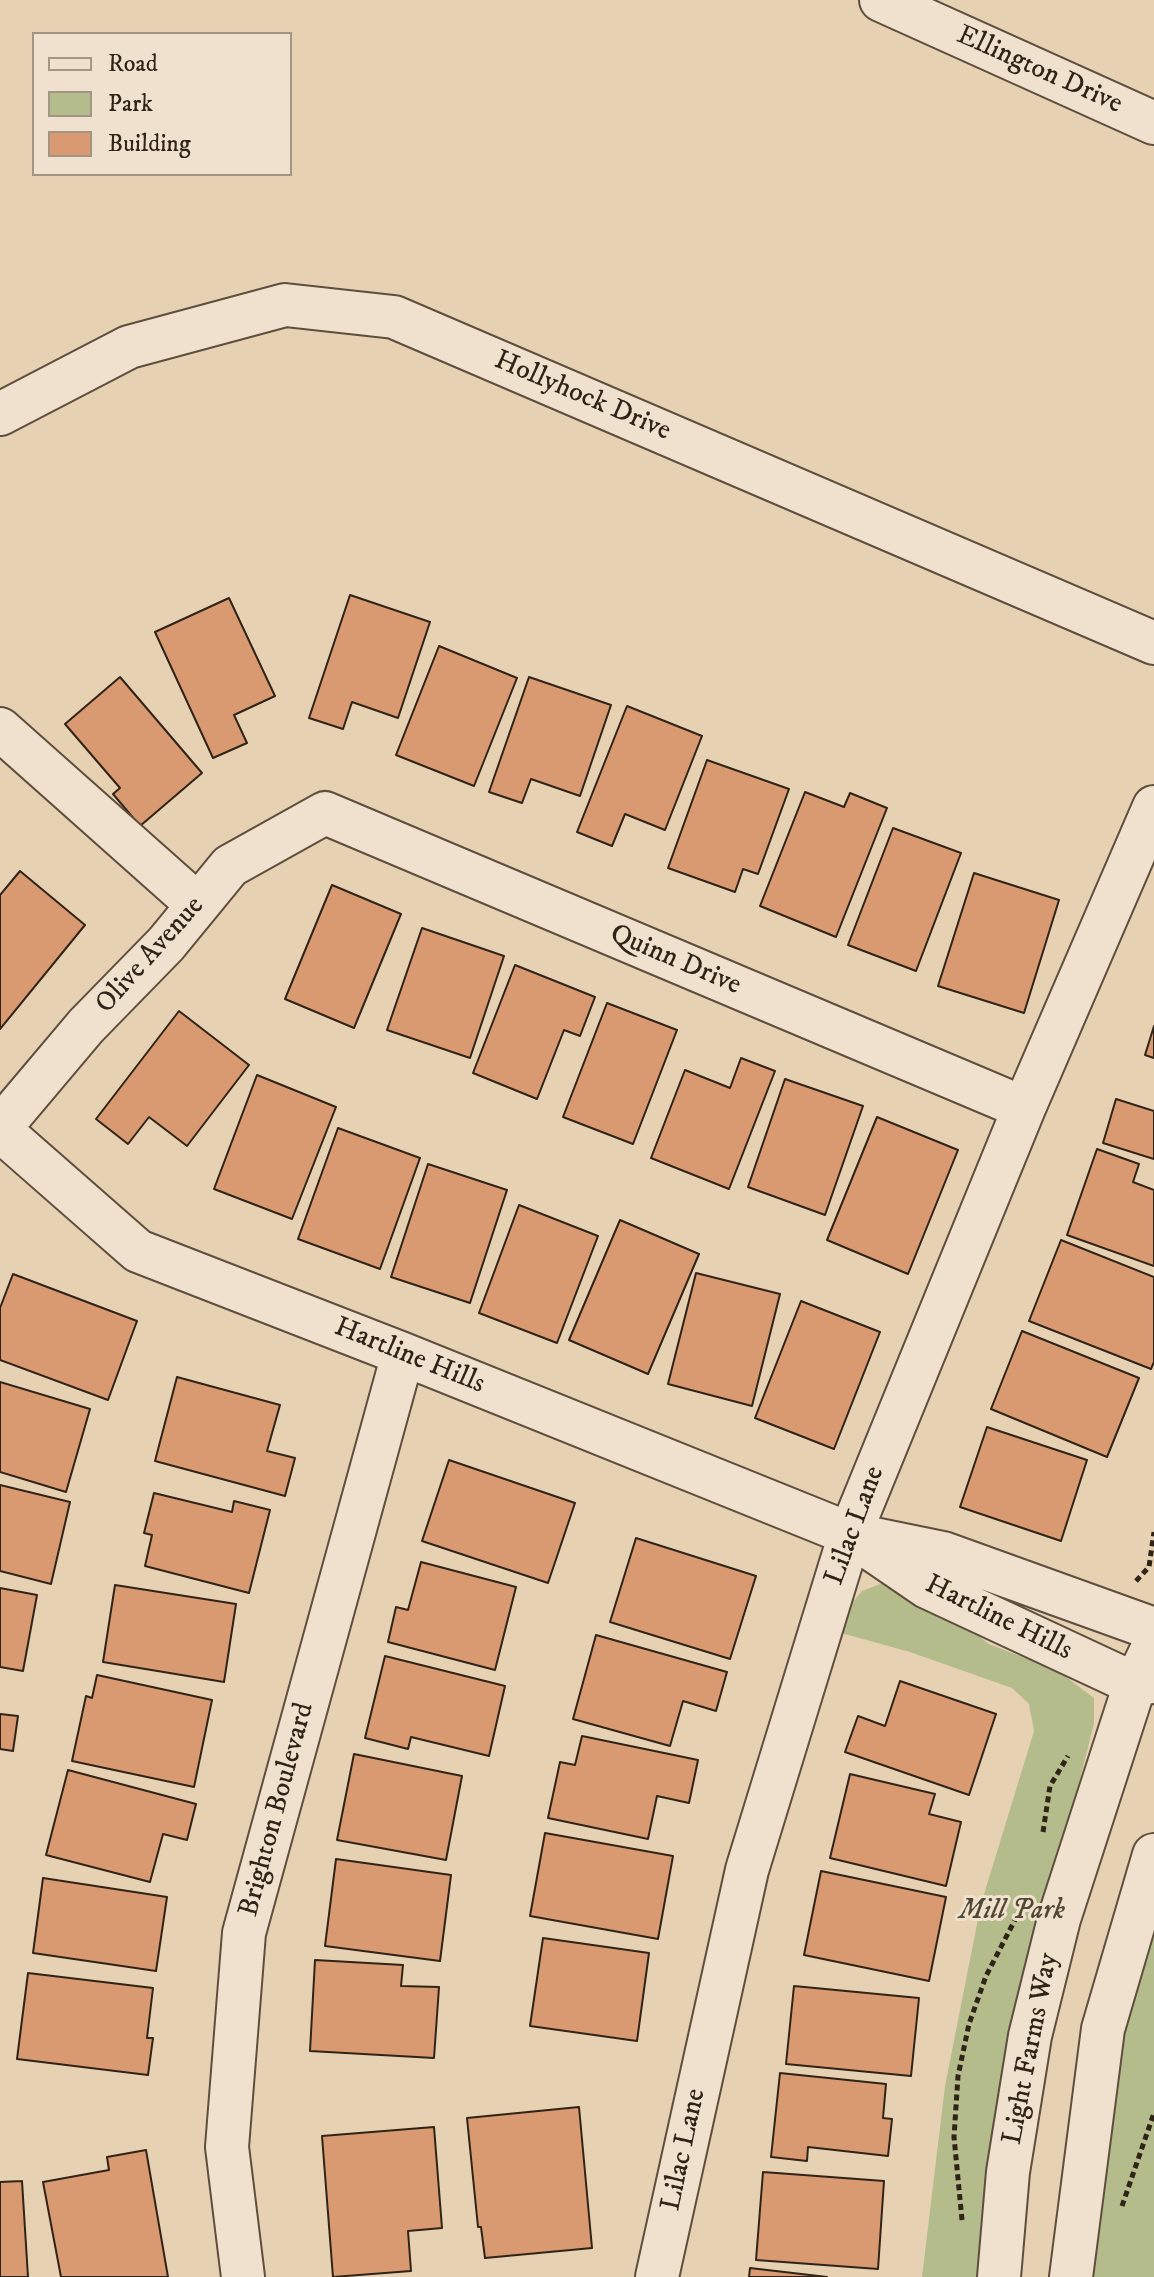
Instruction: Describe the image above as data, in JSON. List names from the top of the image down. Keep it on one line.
{"streets":{"street":["Ellington Drive","Hollyhock Drive","Olive Avenue","Quinn Drive","Hartline Hills","Lilac Lane","Brighton Boulevard","Light Farms Way"]},"crossings":[["Olive Avenue","Quinn Drive"],["Olive Avenue","Hartline Hills"],["Quinn Drive","Lilac Lane"],["Hartline Hills","Lilac Lane"],["Hartline Hills","Brighton Boulevard"],["Hartline Hills","Light Farms Way"]],"parks":["Mill Park"],"legend":["Road","Park","Building"]}
